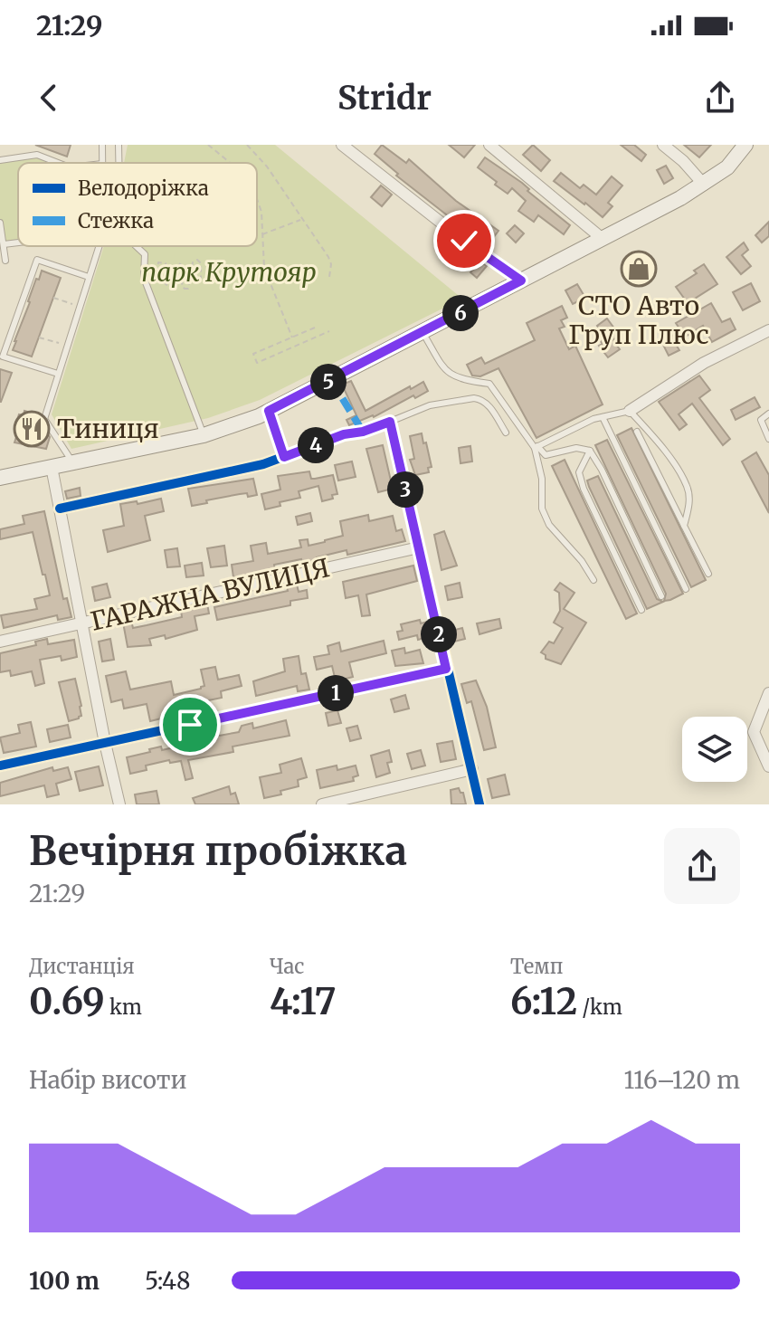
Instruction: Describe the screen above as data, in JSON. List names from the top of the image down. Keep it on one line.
{"streets":{"street":["ГАРАЖНА ВУЛИЦЯ"]},"parks":["парк Крутояр"],"places":{"shop":["СТО Авто Груп Плюс"],"restaurant":["Тиниця"]},"legend":["Велодоріжка","Стежка"],"page":{"status":"21:29","header":"Stridr","pins":["6","5","4","3","2","1"],"heading":["Вечірня пробіжка","21:29"],"stats":[["Дистанція","0.69 km"],["Час","4:17"],["Темп","6:12 /km"]],"chart":["Набір висоти","116–120 m"],"list":[{"name":"100 m","note":"5:48"}]}}
